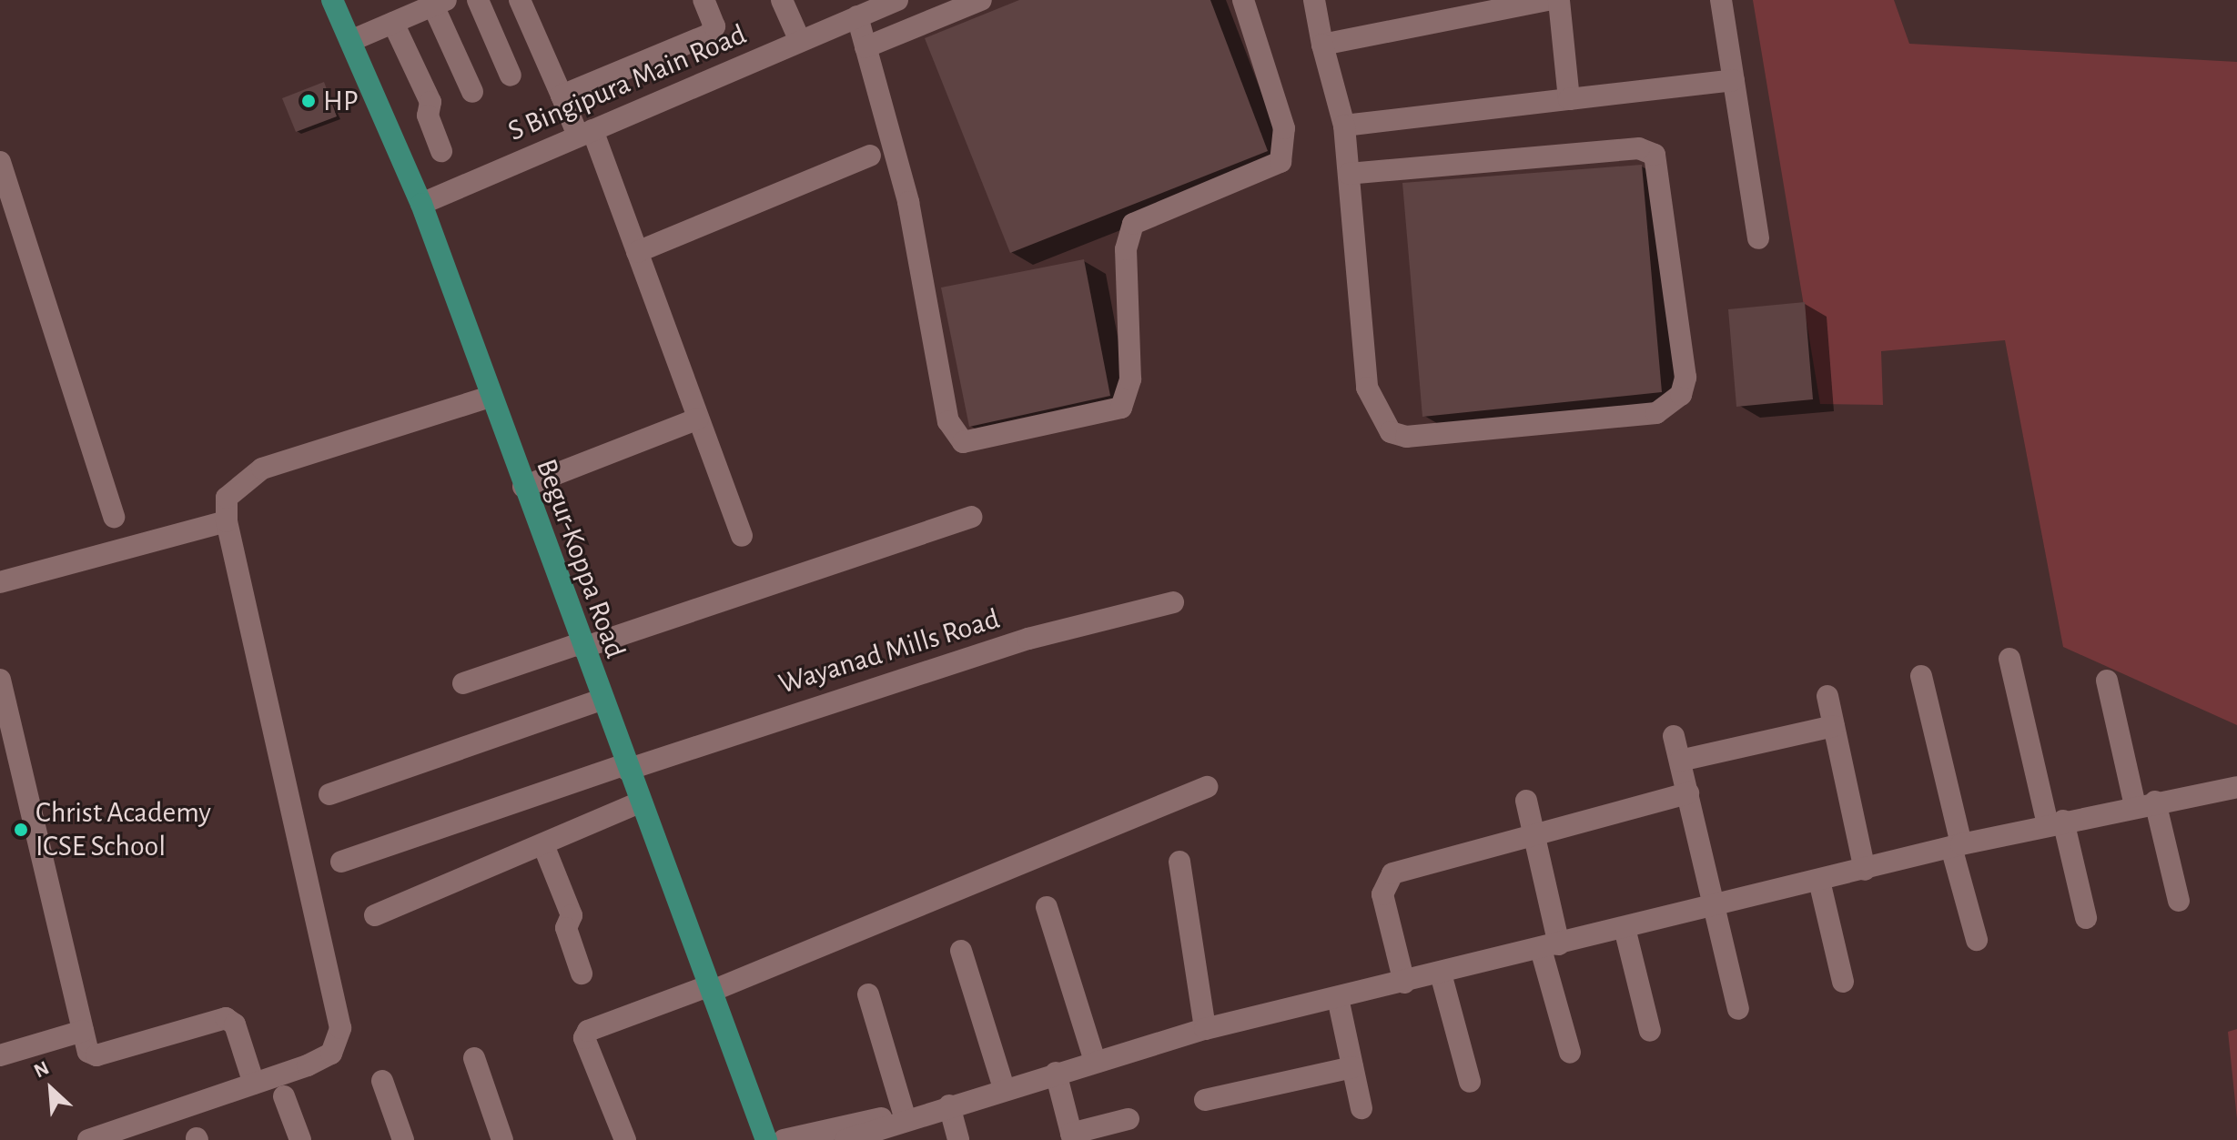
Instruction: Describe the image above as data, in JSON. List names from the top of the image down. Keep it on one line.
{"streets":{"main road":["Begur-Koppa Road"],"street":["S Bingipura Main Road","Wayanad Mills Road"]},"crossings":[["S Bingipura Main Road","Begur-Koppa Road"],["Begur-Koppa Road","Wayanad Mills Road"]],"places":["HP","Christ Academy ICSE School"],"north":"top left"}
